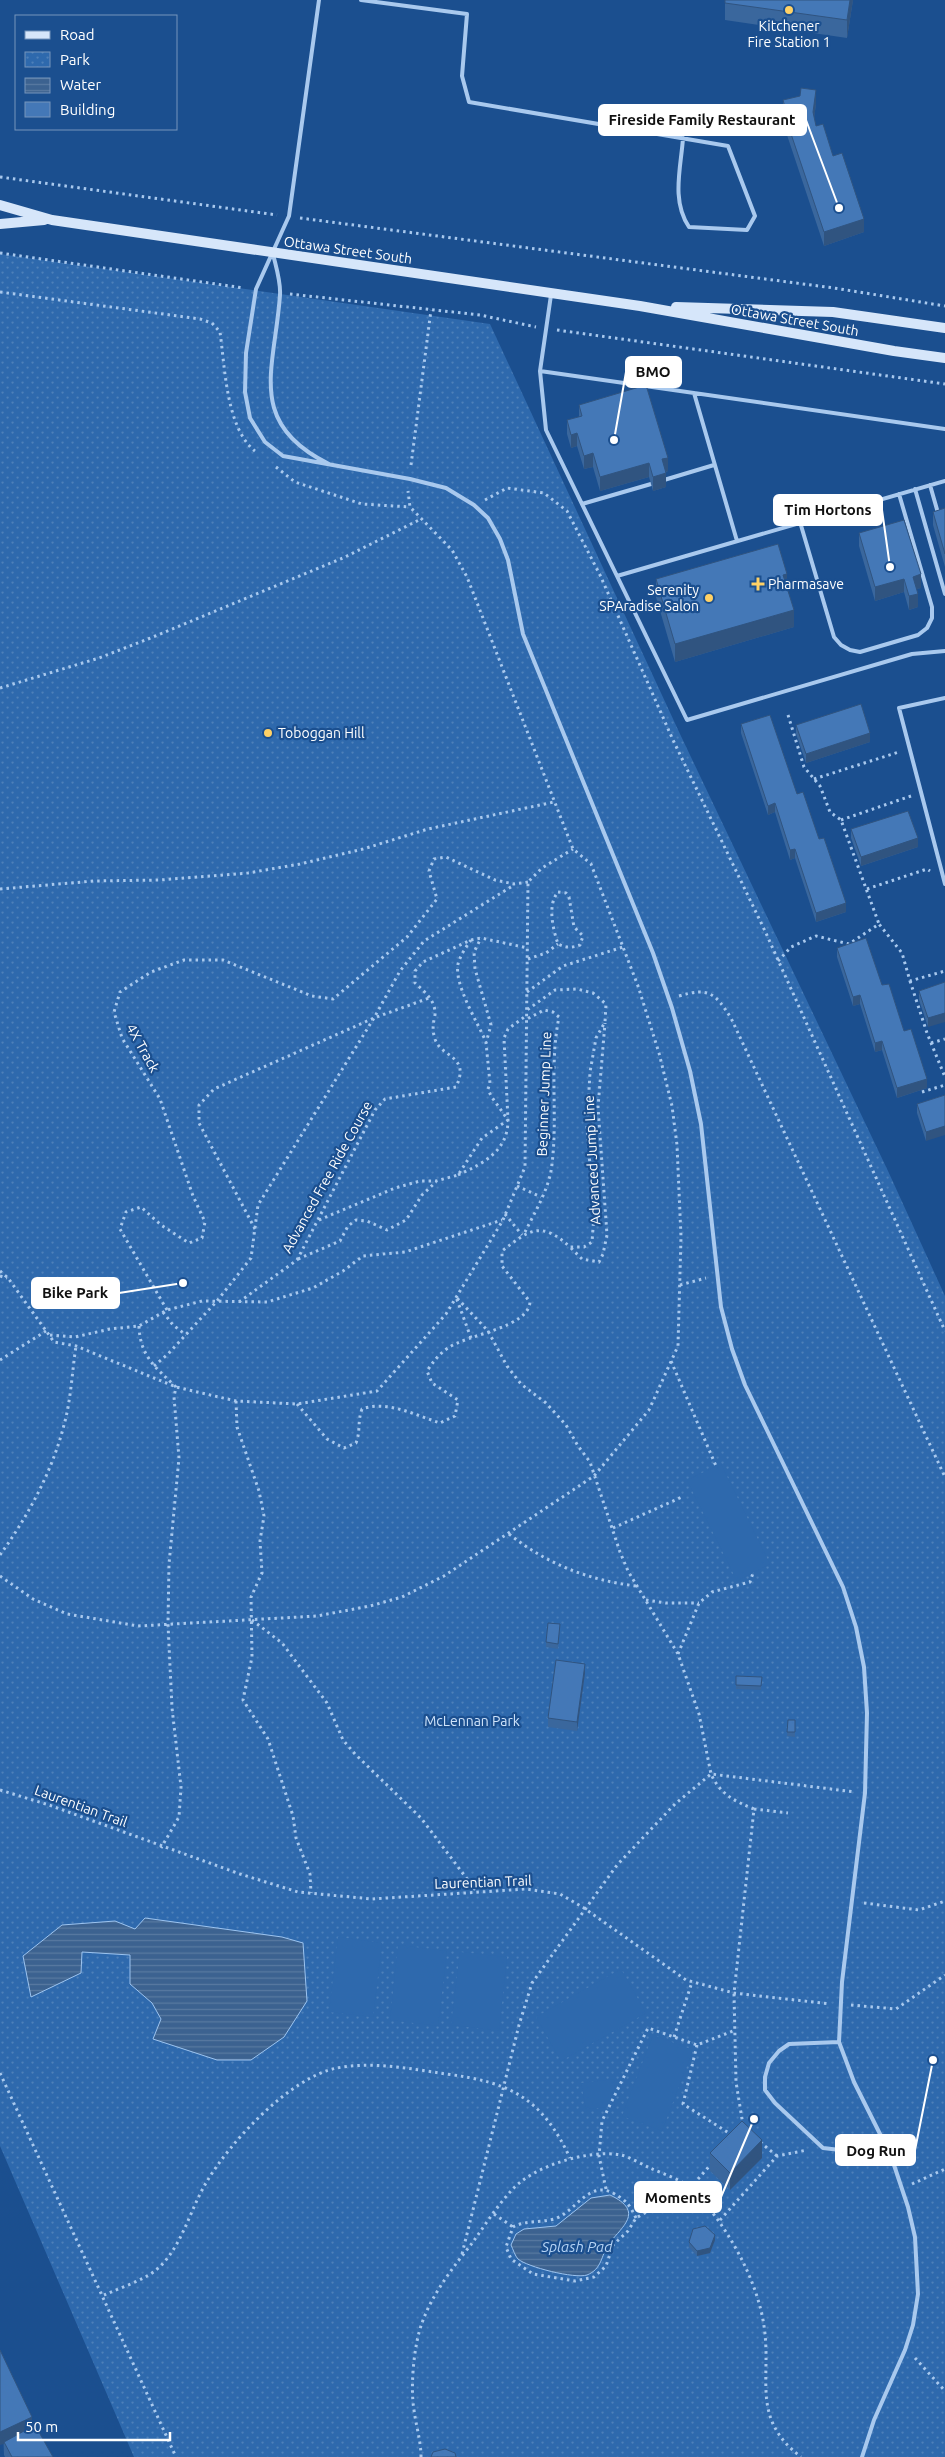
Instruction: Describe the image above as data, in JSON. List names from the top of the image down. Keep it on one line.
{"streets":{"main road":["Ottawa Street South"],"path":["4X Track","Beginner Jump Line","Advanced Jump Line","Advanced Free Ride Course","Laurentian Trail"]},"water":["Splash Pad"],"parks":["McLennan Park"],"places":{"other":["Kitchener Fire Station 1","Fireside Family Restaurant","BMO","Tim Hortons","Serenity SPAradise Salon","Toboggan Hill","Bike Park","Dog Run","Moments"],"health":["Pharmasave"]},"legend":["Road","Park","Water","Building"],"scale_bar":"50 m"}
